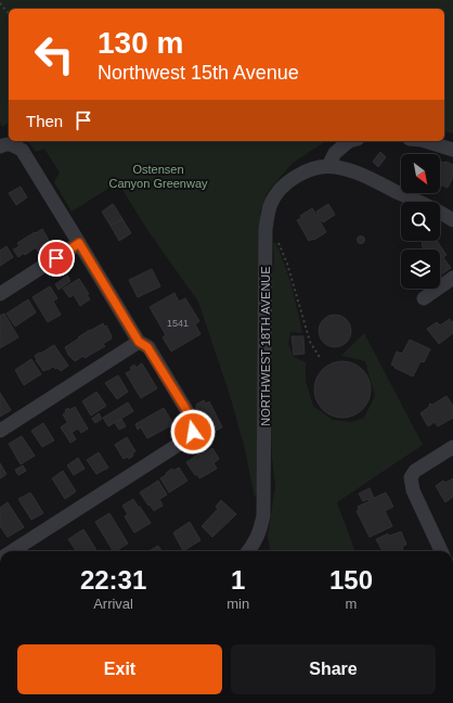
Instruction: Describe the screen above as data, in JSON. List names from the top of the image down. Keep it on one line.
{"streets":{"street":["NORTHWEST 18TH AVENUE"]},"parks":["Ostensen Canyon Greenway"],"house_numbers":["1541"],"north":"bottom right","page":{"turn":["130 m","Northwest 15th Avenue"],"then":"Then","eta":["22:31","Arrival","1","min","150","m"],"buttons":["Exit","Share"]}}
